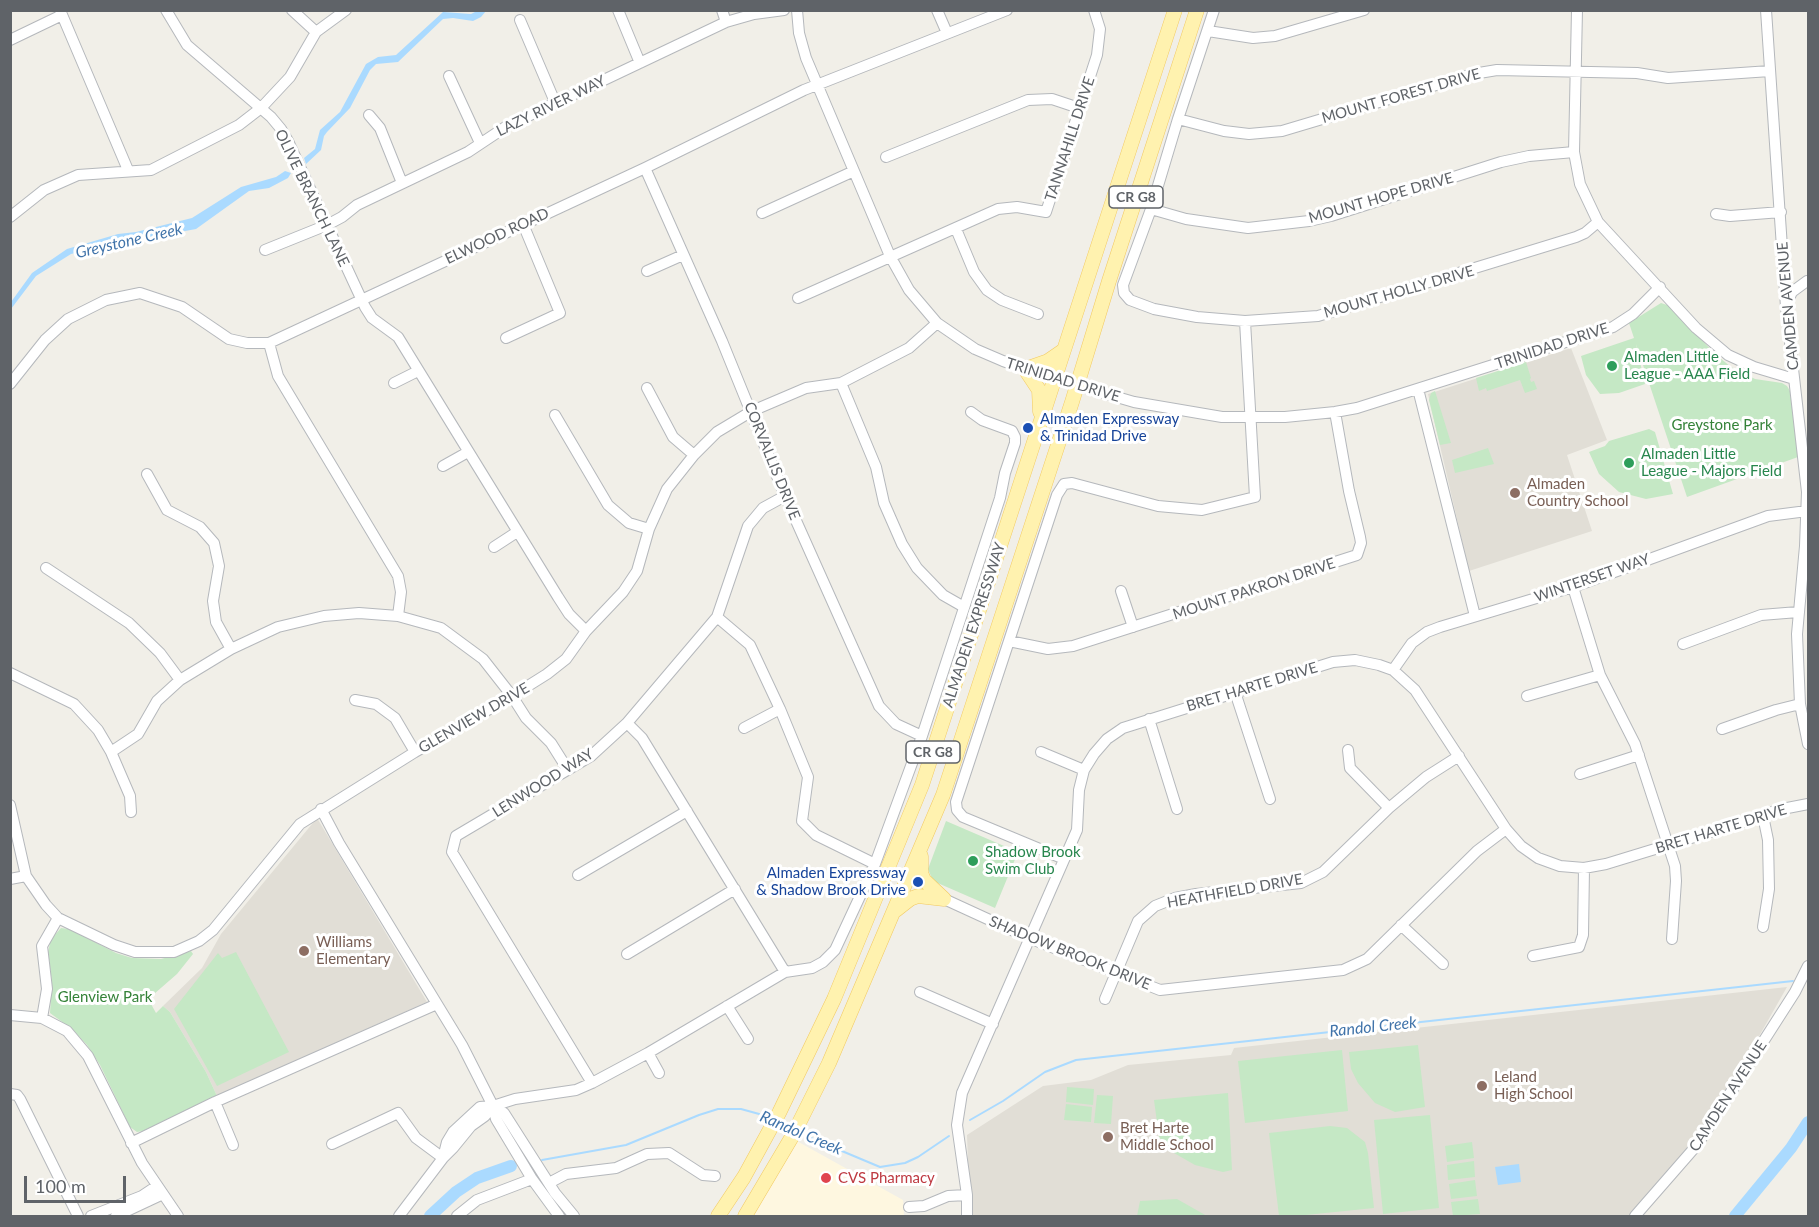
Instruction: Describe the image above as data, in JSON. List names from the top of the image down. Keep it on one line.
{"streets":{"main road":["CR G8","ALMADEN EXPRESSWAY"],"street":["MOUNT FOREST DRIVE","LAZY RIVER WAY","TANNAHILL DRIVE","OLIVE BRANCH LANE","MOUNT HOPE DRIVE","ELWOOD ROAD","MOUNT HOLLY DRIVE","CAMDEN AVENUE","TRINIDAD DRIVE","CORVALLIS DRIVE","WINTERSET WAY","MOUNT PAKRON DRIVE","BRET HARTE DRIVE","GLENVIEW DRIVE","LENWOOD WAY","HEATHFIELD DRIVE","SHADOW BROOK DRIVE"]},"crossings":[["MOUNT FOREST DRIVE","CAMDEN AVENUE"],["LAZY RIVER WAY","OLIVE BRANCH LANE"],["TANNAHILL DRIVE","TRINIDAD DRIVE"],["OLIVE BRANCH LANE","ELWOOD ROAD"],["OLIVE BRANCH LANE","GLENVIEW DRIVE"],["MOUNT HOPE DRIVE","MOUNT HOLLY DRIVE"],["ELWOOD ROAD","TRINIDAD DRIVE"],["ELWOOD ROAD","CORVALLIS DRIVE"],["CAMDEN AVENUE","WINTERSET WAY"],["TRINIDAD DRIVE","MOUNT PAKRON DRIVE"],["TRINIDAD DRIVE","ALMADEN EXPRESSWAY"],["TRINIDAD DRIVE","GLENVIEW DRIVE"],["CORVALLIS DRIVE","GLENVIEW DRIVE"],["CORVALLIS DRIVE","LENWOOD WAY"],["WINTERSET WAY","BRET HARTE DRIVE"],["BRET HARTE DRIVE","HEATHFIELD DRIVE"],["BRET HARTE DRIVE","SHADOW BROOK DRIVE"],["HEATHFIELD DRIVE","SHADOW BROOK DRIVE"]],"water":["Greystone Creek","Randol Creek"],"parks":["Greystone Park","Glenview Park"],"places":["Almaden Little League - AAA Field","Almaden Expressway & Trinidad Drive","Almaden Little League - Majors Field","Almaden Country School","Shadow Brook Swim Club","Almaden Expressway & Shadow Brook Drive","Williams Elementary","Leland High School","Bret Harte Middle School","CVS Pharmacy"],"scale_bar":"100 m"}
